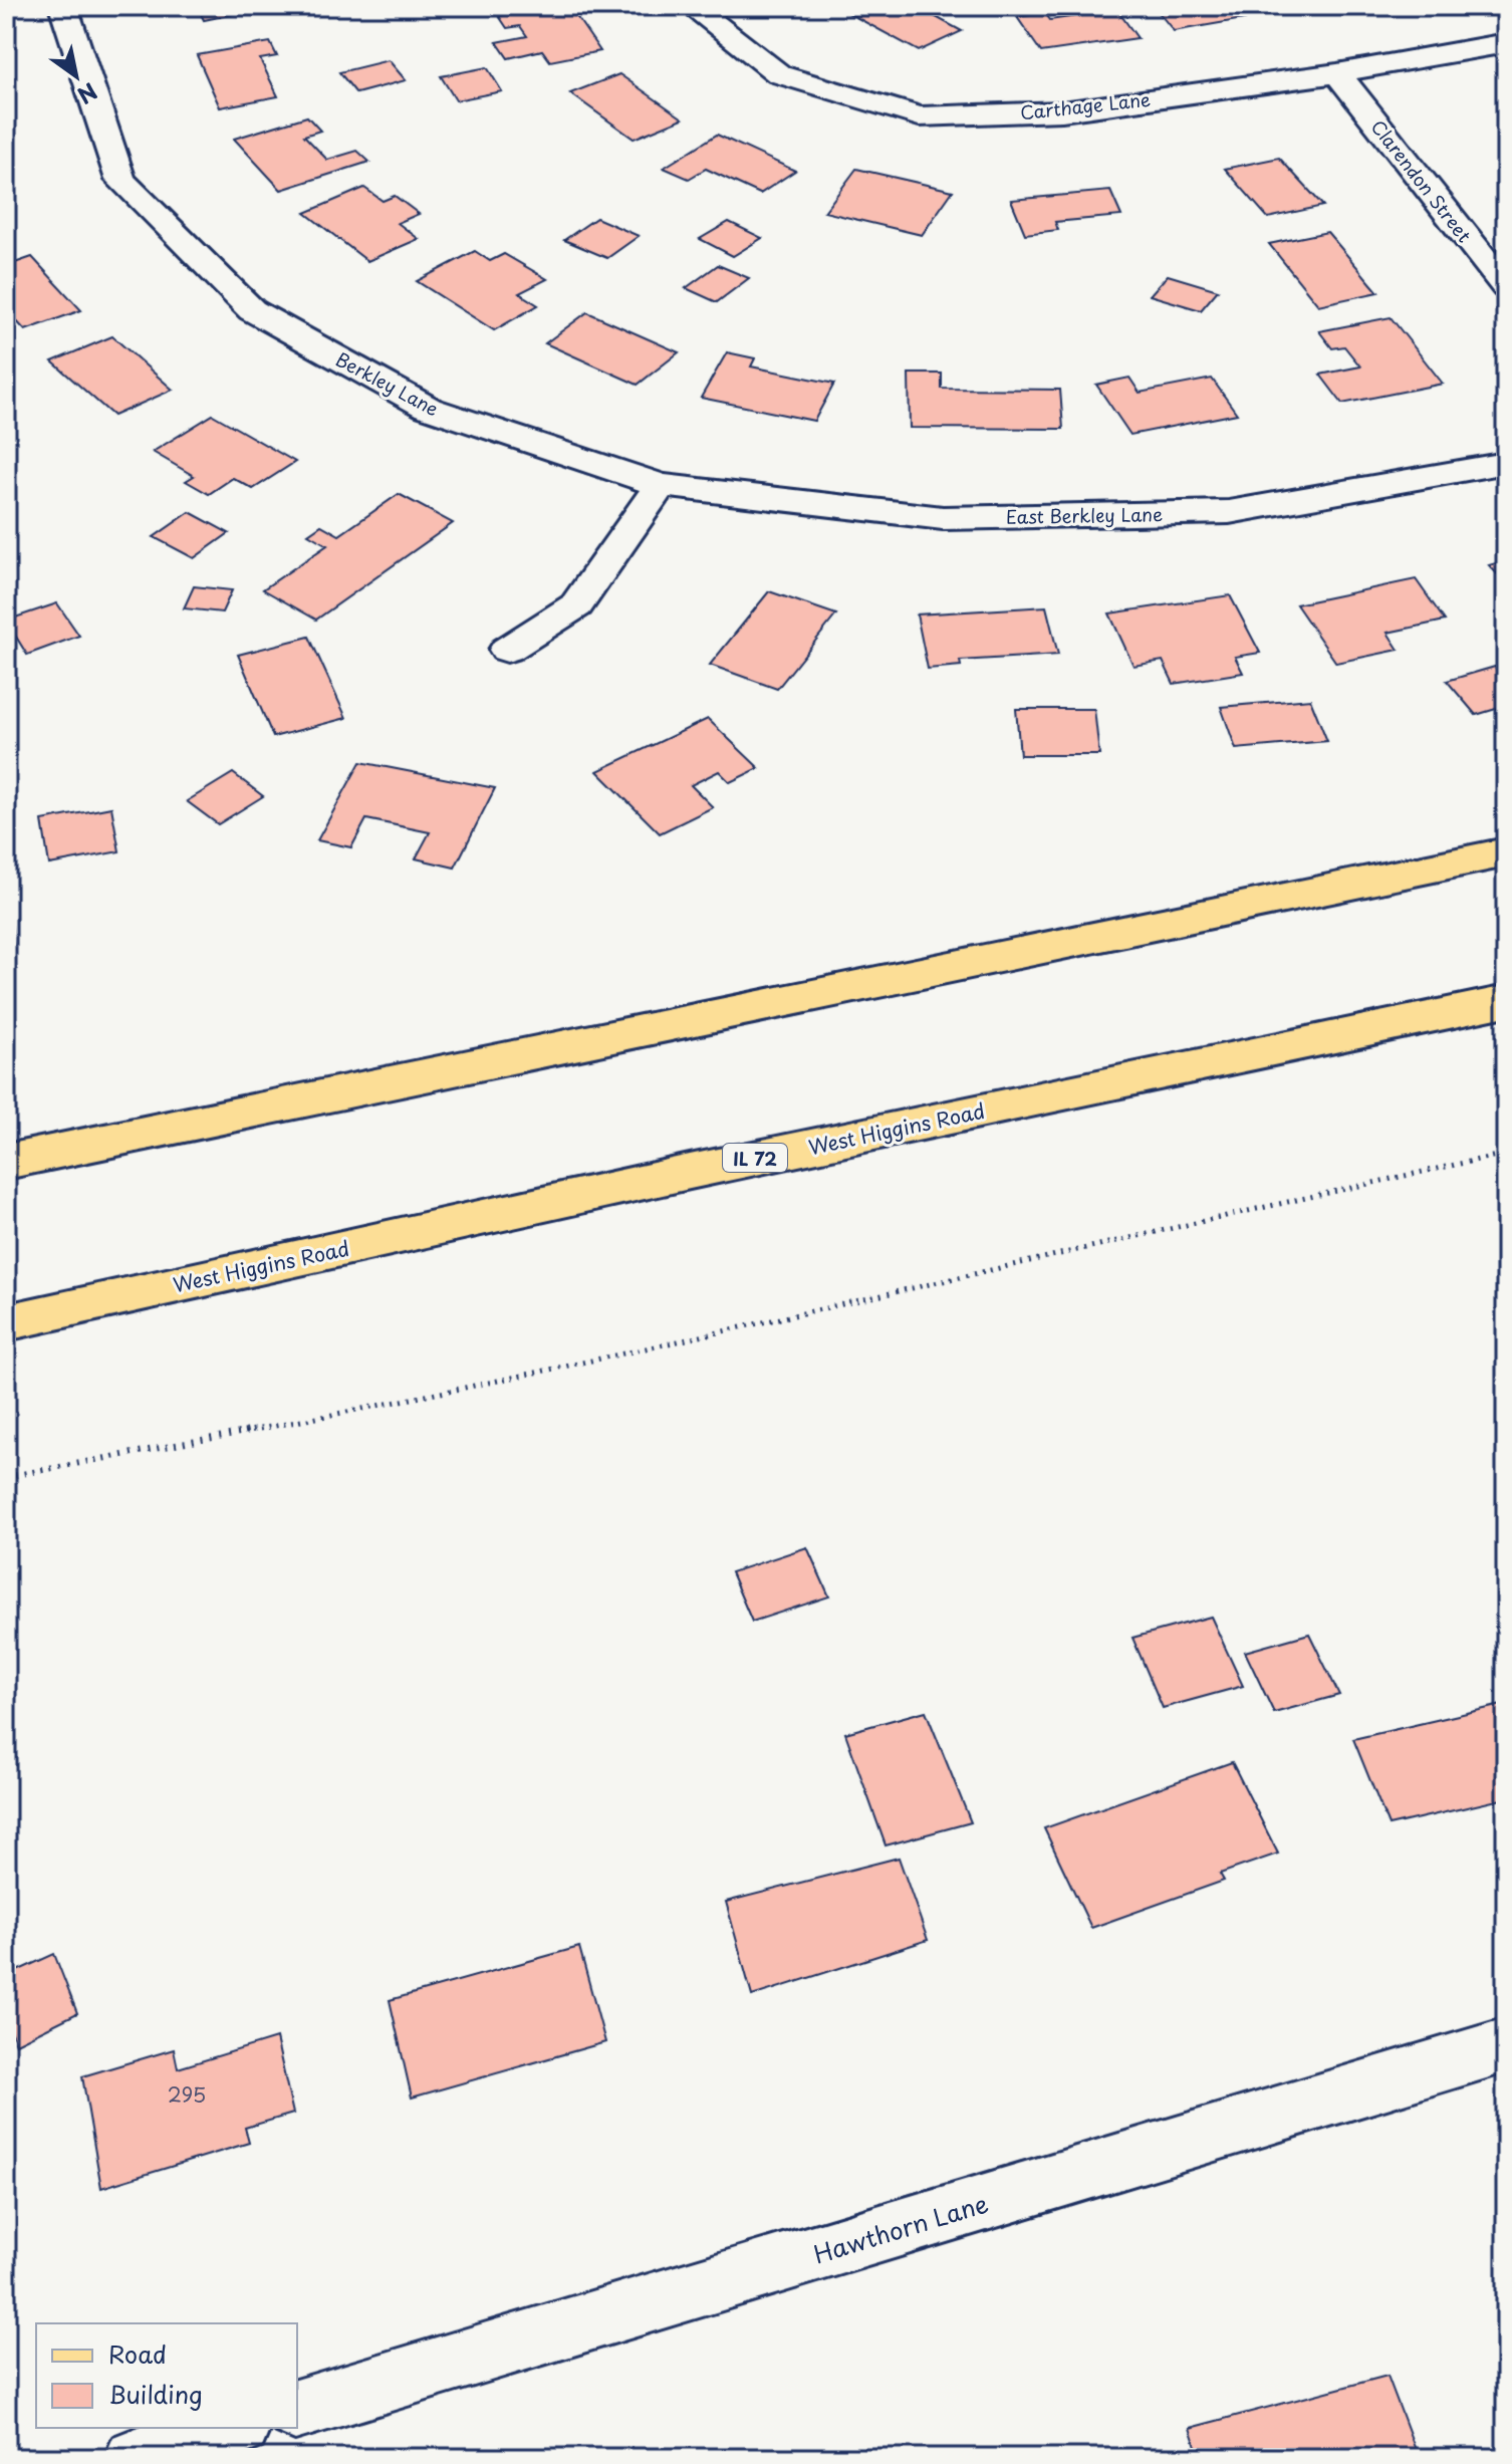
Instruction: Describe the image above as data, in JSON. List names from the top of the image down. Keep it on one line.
{"streets":{"main road":["West Higgins Road","IL 72"],"street":["Carthage Lane","Clarendon Street","Berkley Lane","East Berkley Lane","Hawthorn Lane"]},"crossings":[["Carthage Lane","Clarendon Street"],["Berkley Lane","East Berkley Lane"]],"house_numbers":["295"],"legend":["Road","Building"],"north":"bottom right"}
